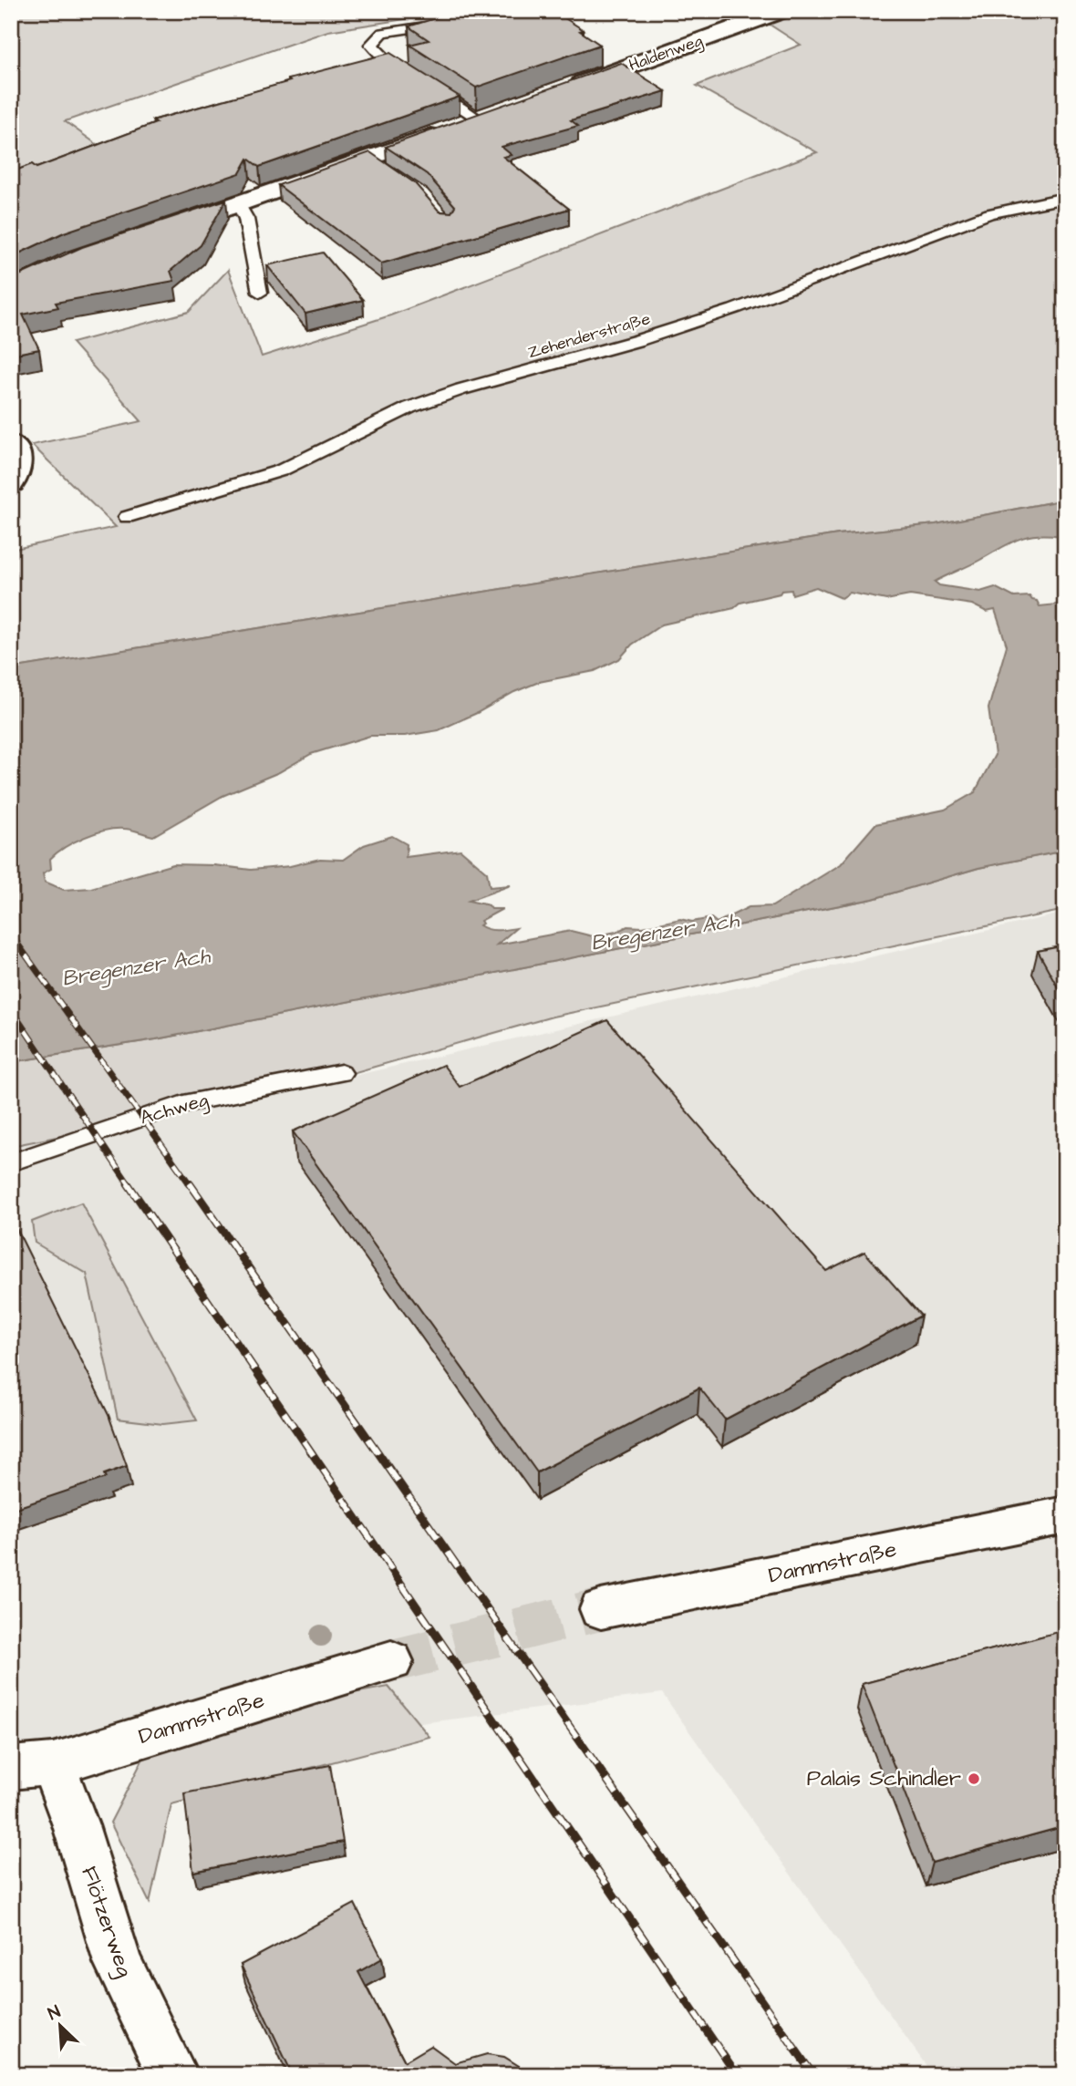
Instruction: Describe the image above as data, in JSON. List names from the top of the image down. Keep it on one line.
{"streets":{"street":["Haldenweg","Dammstraße","Flötzerweg"],"lane":["Zehenderstraße","Achweg"]},"crossings":[["Dammstraße","Flötzerweg"]],"water":["Bregenzer Ach"],"places":["Palais Schindler"],"north":"top left"}
